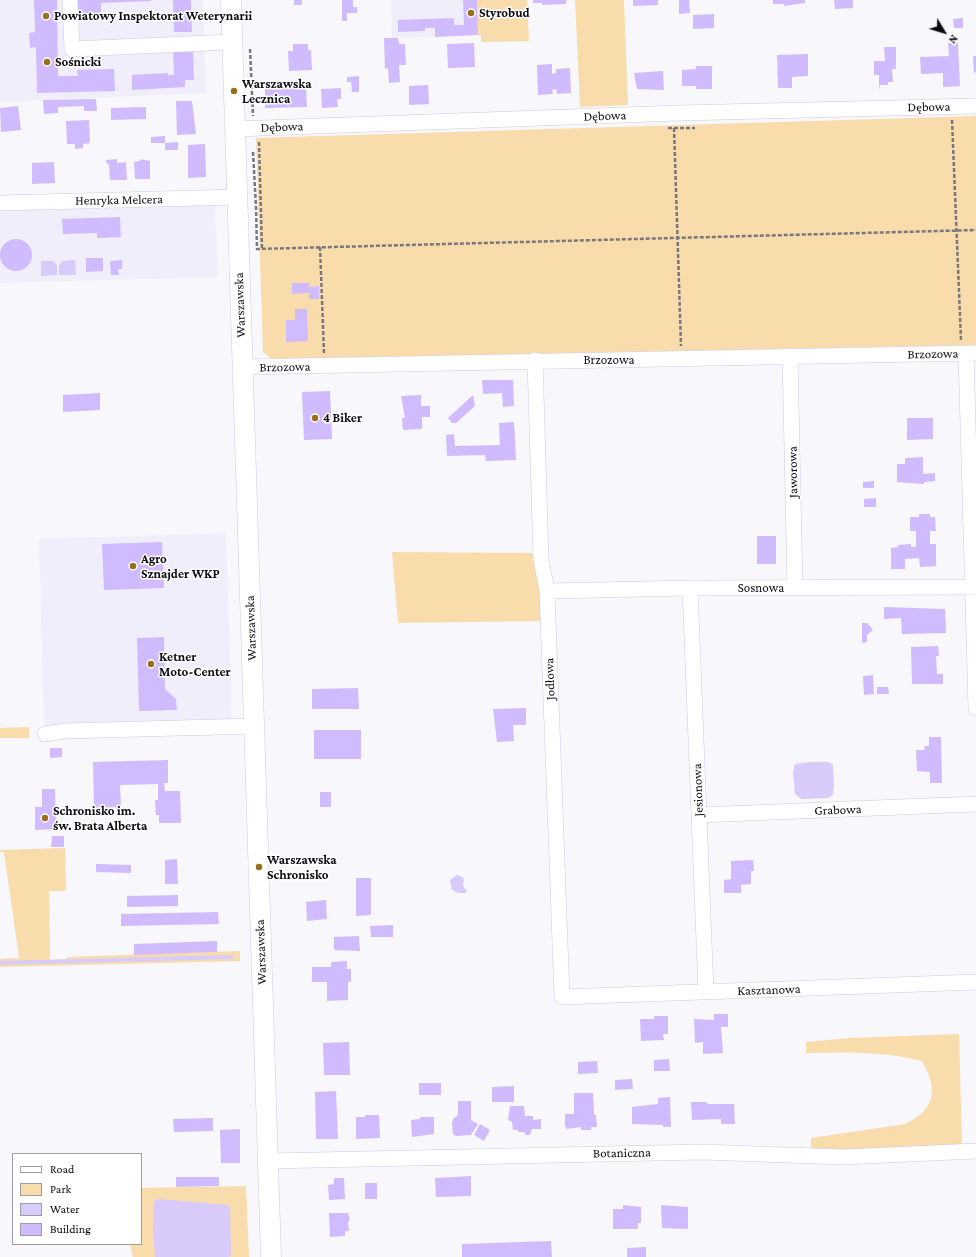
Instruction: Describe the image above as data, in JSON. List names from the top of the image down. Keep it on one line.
{"streets":{"main road":["Warszawska"],"street":["Dębowa","Henryka Melcera","Brzozowa","Jaworowa","Sosnowa","Jodłowa","Jesionowa","Grabowa","Kasztanowa","Botaniczna"]},"crossings":[["Dębowa","Warszawska"],["Henryka Melcera","Warszawska"],["Warszawska","Brzozowa"],["Warszawska","Botaniczna"],["Brzozowa","Jaworowa"],["Brzozowa","Jodłowa"],["Jaworowa","Sosnowa"],["Sosnowa","Jodłowa"],["Sosnowa","Jesionowa"],["Jodłowa","Kasztanowa"],["Jesionowa","Grabowa"],["Jesionowa","Kasztanowa"]],"places":["Styrobud","Powiatowy Inspektorat Weterynarii","Sośnicki","Warszawska Lecznica","4 Biker","Agro Sznajder WKP","Ketner Moto-Center","Schronisko im. św. Brata Alberta","Warszawska Schronisko"],"legend":["Road","Park","Water","Building"],"north":"bottom right"}
